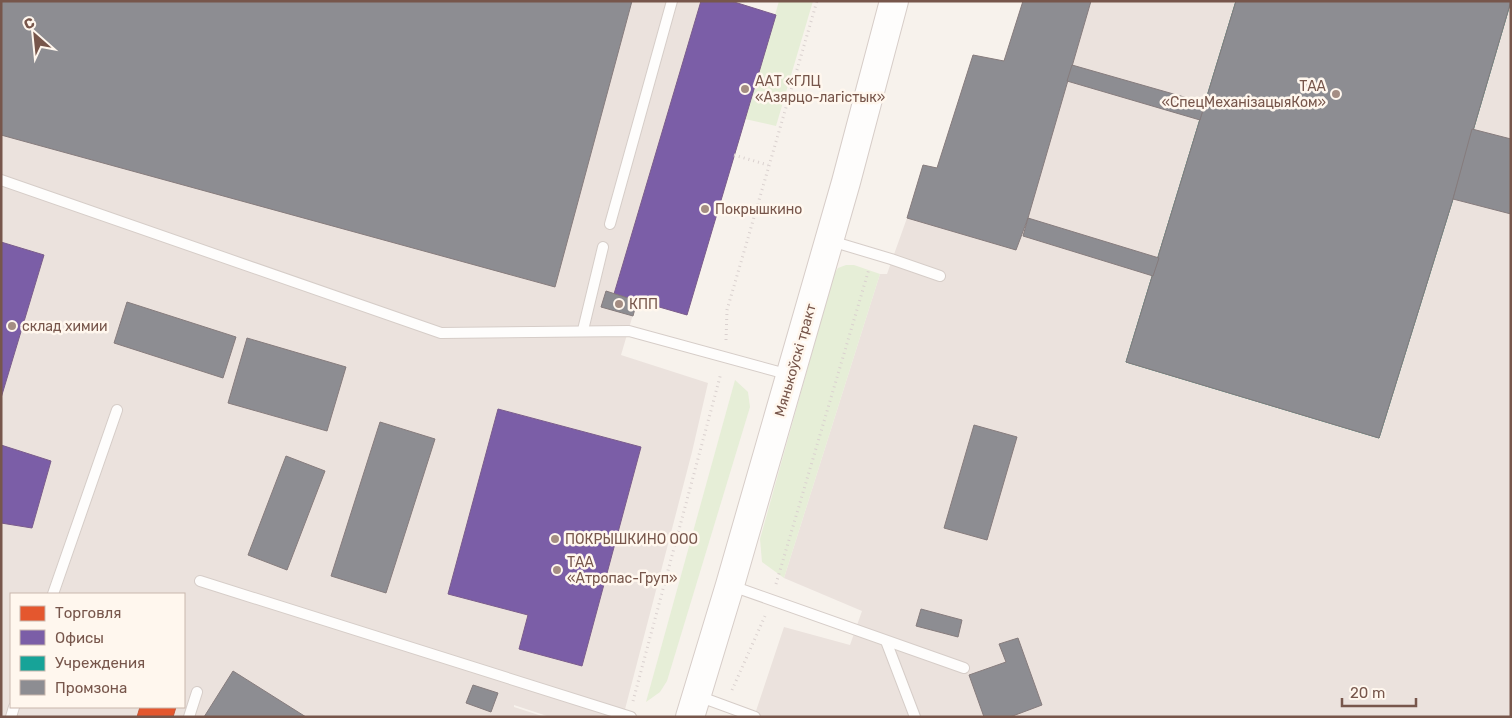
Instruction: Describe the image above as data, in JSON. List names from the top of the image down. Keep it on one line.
{"streets":{"street":["Мянькоўскі тракт"]},"places":["ААТ «ГЛЦ «Азярцо-лагістык»","ТАА «СпецМеханізацыяКом»","Покрышкино","КПП","склад химии","ПОКРЫШКИНО ООО","ТАА «Атропас-Груп»"],"legend":["Торговля","Офисы","Учреждения","Промзона"],"scale_bar":"20 m","north":"top left"}
